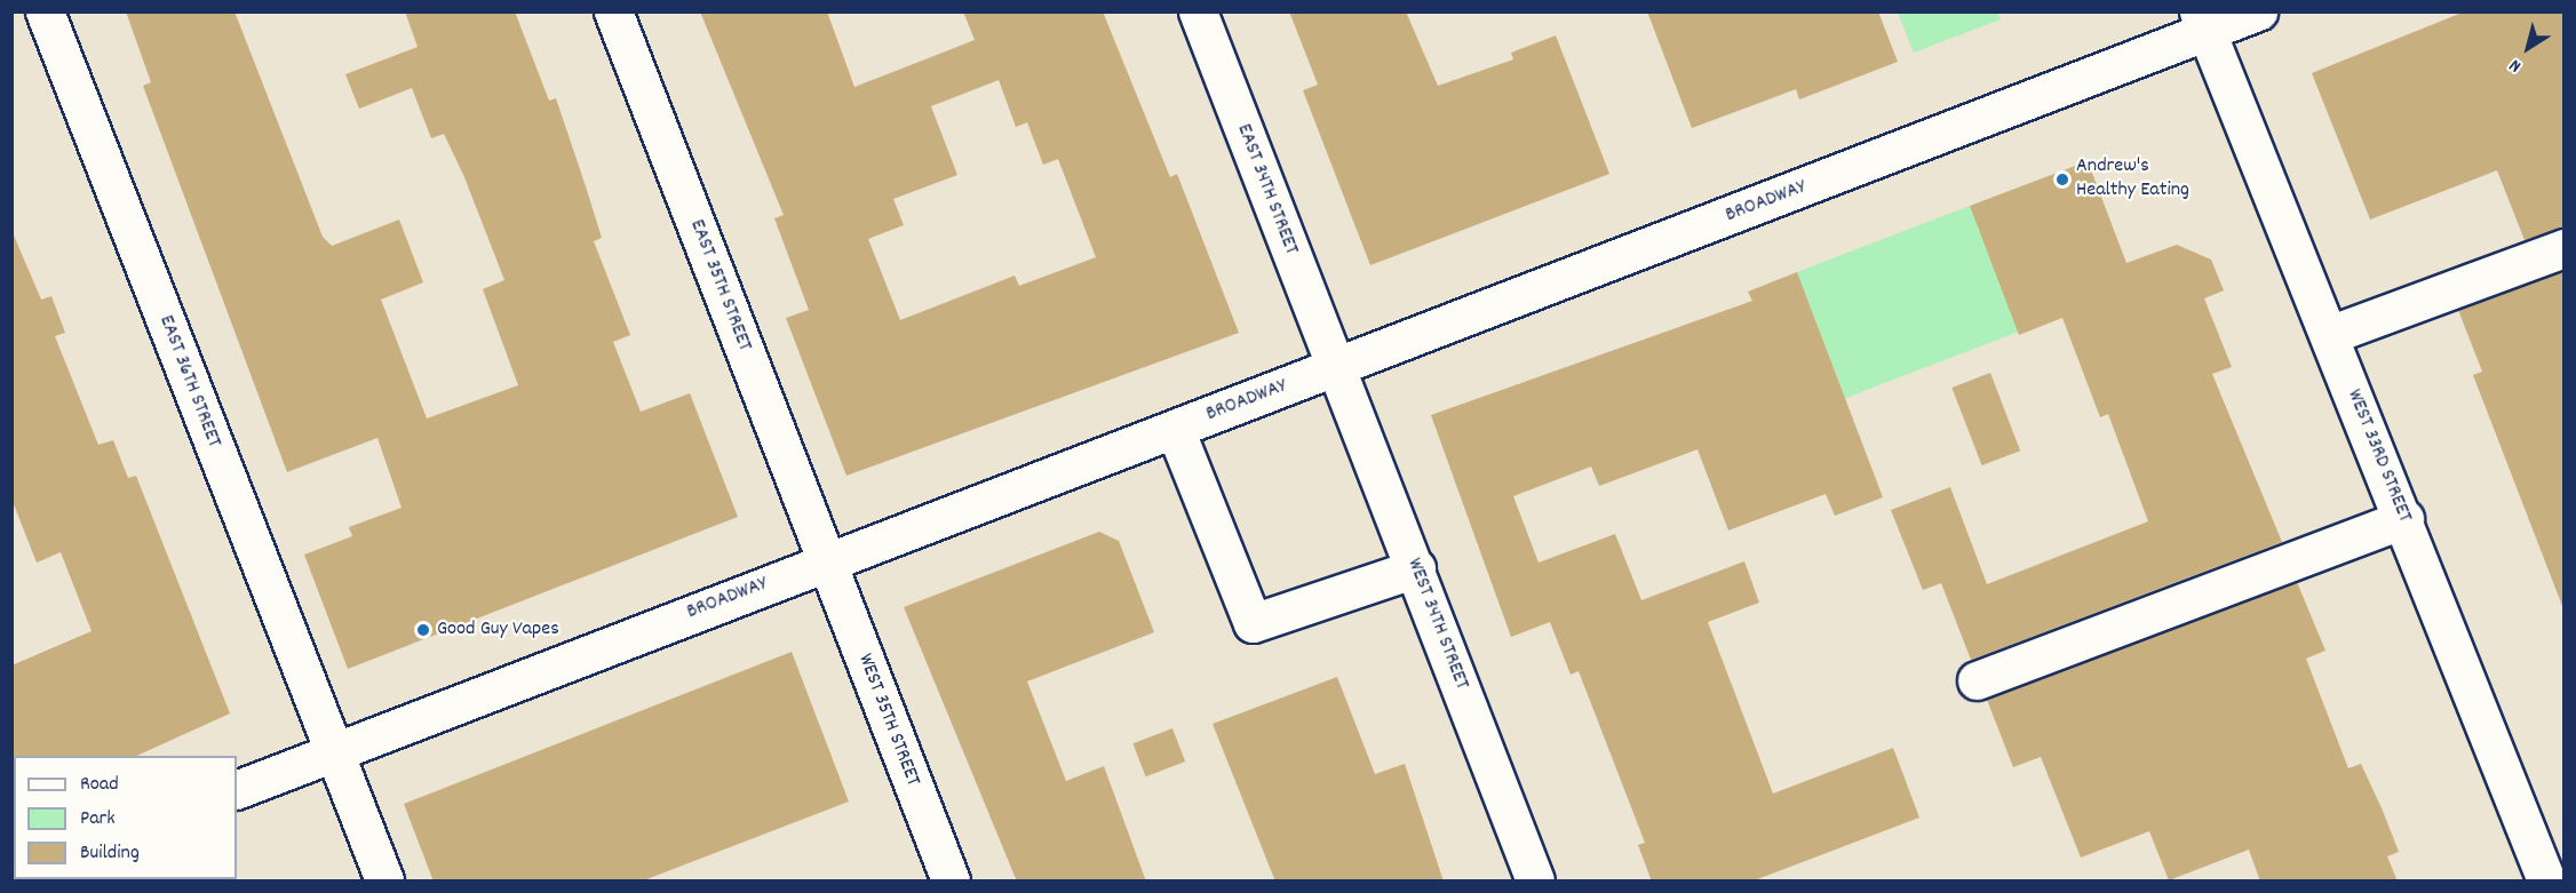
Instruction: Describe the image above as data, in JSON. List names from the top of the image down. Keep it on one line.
{"streets":{"street":["EAST 34TH STREET","BROADWAY","EAST 35TH STREET","EAST 36TH STREET","WEST 33RD STREET","WEST 34TH STREET","WEST 35TH STREET"]},"crossings":[["EAST 34TH STREET","BROADWAY"],["EAST 34TH STREET","WEST 34TH STREET"],["BROADWAY","EAST 35TH STREET"],["BROADWAY","EAST 36TH STREET"],["BROADWAY","WEST 33RD STREET"],["BROADWAY","WEST 34TH STREET"],["BROADWAY","WEST 35TH STREET"],["EAST 35TH STREET","WEST 35TH STREET"]],"places":["Andrew's Healthy Eating","Good Guy Vapes"],"legend":["Road","Park","Building"],"north":"bottom left"}
